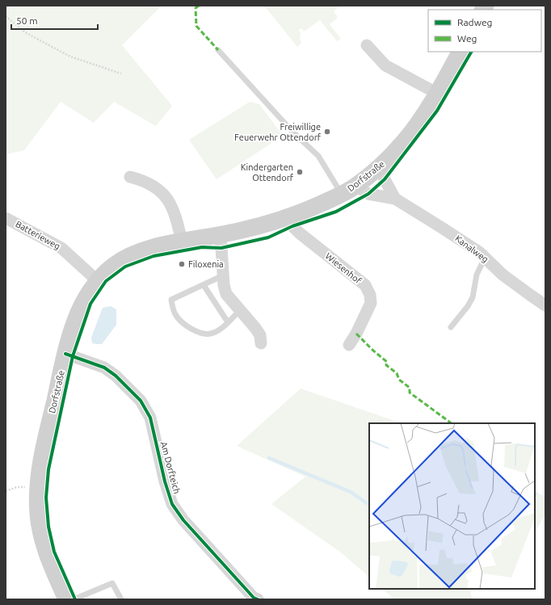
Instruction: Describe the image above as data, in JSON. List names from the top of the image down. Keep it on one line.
{"streets":{"main road":["Dorfstraße"],"street":["Batterieweg","Kanalweg","Wiesenhof","Am Dorfteich"]},"crossings":[["Dorfstraße","Batterieweg"],["Dorfstraße","Kanalweg"],["Dorfstraße","Wiesenhof"],["Dorfstraße","Am Dorfteich"]],"places":["Freiwillige Feuerwehr Ottendorf","Kindergarten Ottendorf","Filoxenia"],"legend":["Radweg","Weg"],"scale_bar":"50 m"}
